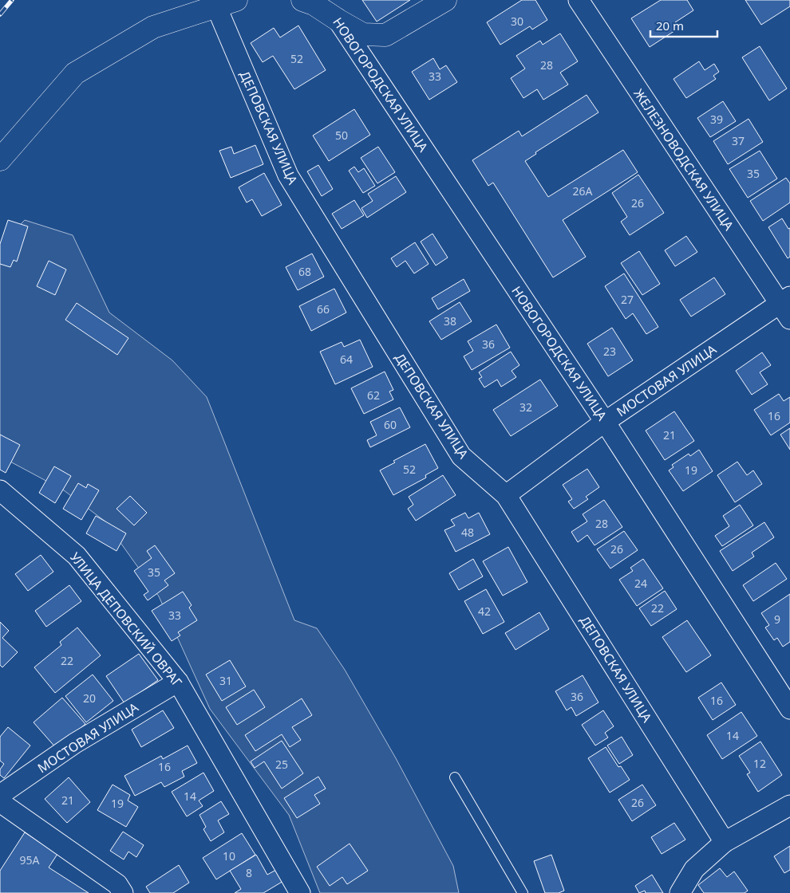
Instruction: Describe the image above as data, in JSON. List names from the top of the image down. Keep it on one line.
{"streets":{"street":["НОВОГОРОДСКАЯ УЛИЦА","ДЕПОВСКАЯ УЛИЦА","ЖЕЛЕЗНОВОДСКАЯ УЛИЦА","МОСТОВАЯ УЛИЦА","УЛИЦА ДЕПОВСКИЙ ОВРАГ"]},"crossings":[["НОВОГОРОДСКАЯ УЛИЦА","МОСТОВАЯ УЛИЦА"],["ДЕПОВСКАЯ УЛИЦА","МОСТОВАЯ УЛИЦА"],["ЖЕЛЕЗНОВОДСКАЯ УЛИЦА","МОСТОВАЯ УЛИЦА"],["МОСТОВАЯ УЛИЦА","УЛИЦА ДЕПОВСКИЙ ОВРАГ"]],"house_numbers":["30","52","28","33","39","50","37","35","26А","26","68","27","66","38","36","23","64","62","32","16","60","21","52","19","28","48","26","35","24","22","42","33","9","22","31","36","20","16","14","12","25","16","14","21","26","19","10","95А","8"],"scale_bar":"20 m"}
